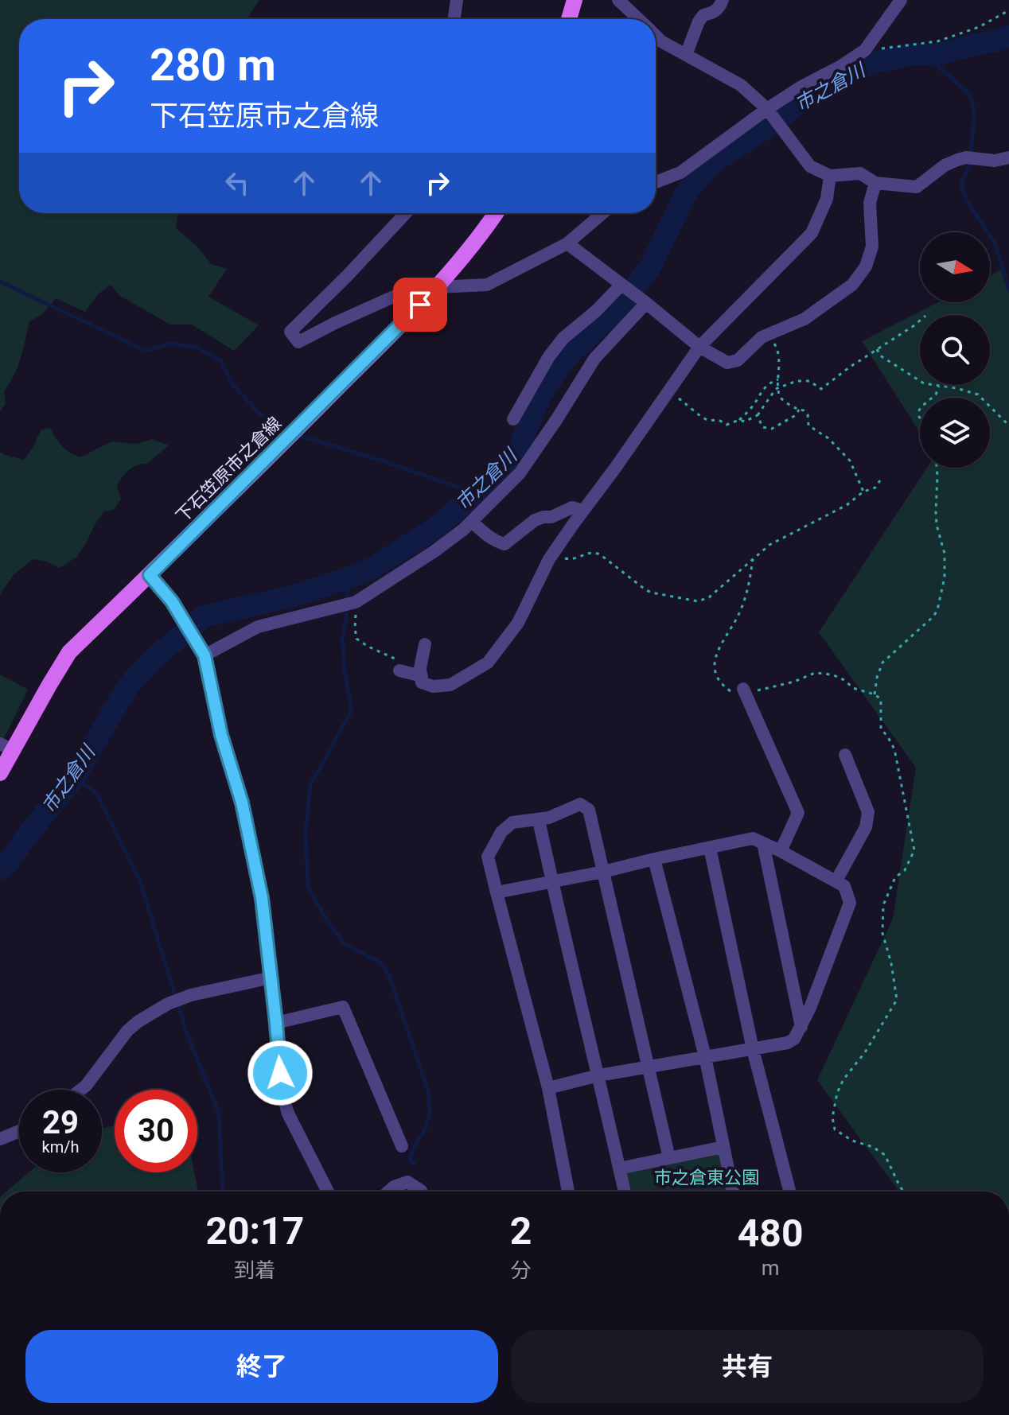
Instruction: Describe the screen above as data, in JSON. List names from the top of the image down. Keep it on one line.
{"streets":{"main road":["下石笠原市之倉線"]},"water":["市之倉川"],"parks":["市之倉東公園"],"north":"right","page":{"turn":["280 m","下石笠原市之倉線"],"speed":"29 km/h","limit":"30","eta":["20:17","到着","2","分","480","m"],"buttons":["終了","共有"]}}
